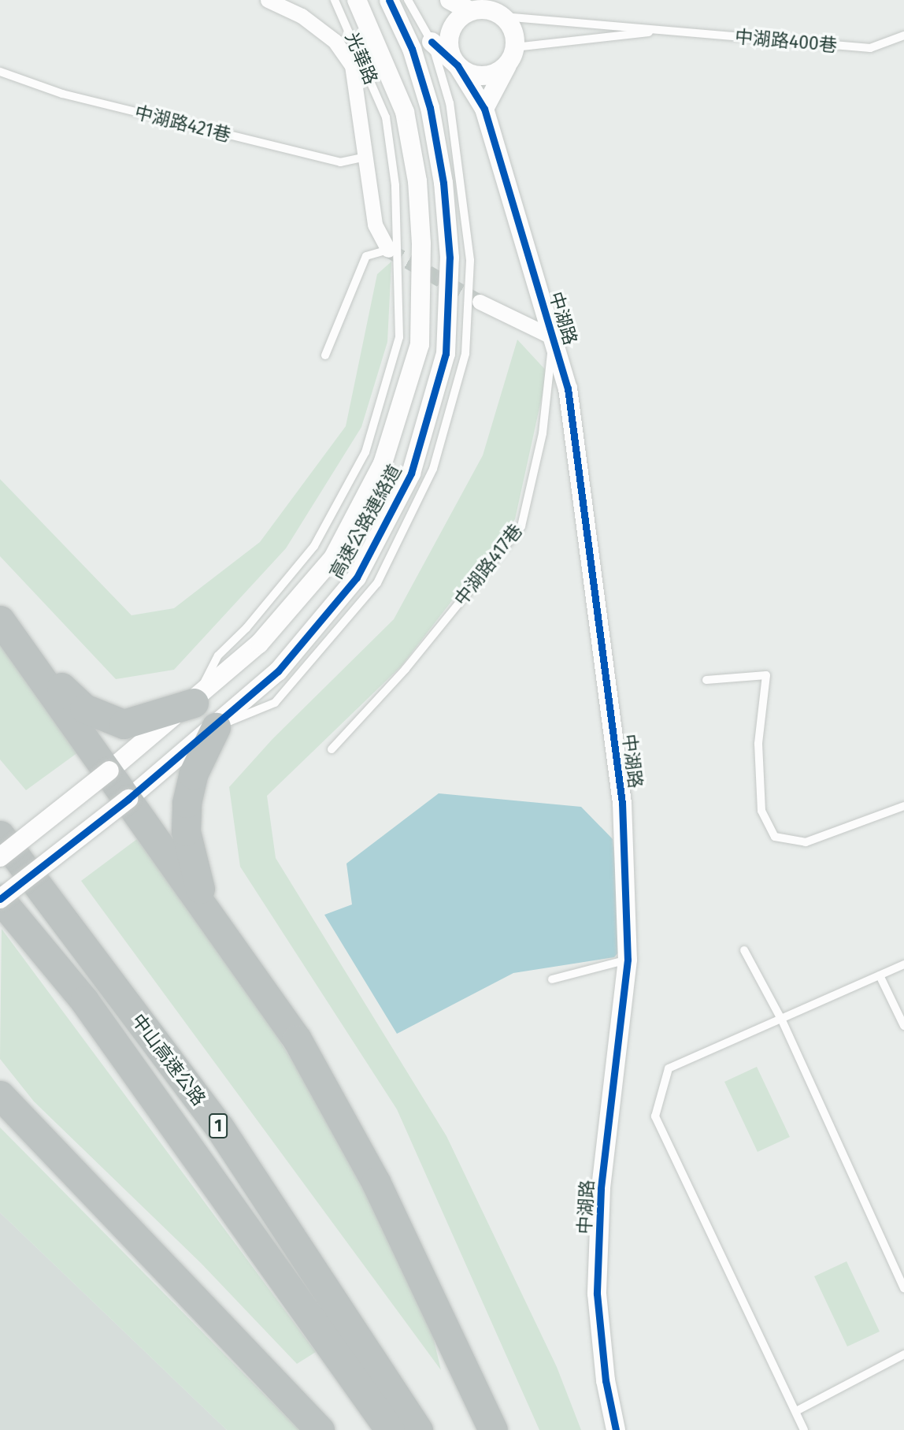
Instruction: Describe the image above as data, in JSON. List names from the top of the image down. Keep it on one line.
{"streets":{"highway":["中山高速公路","1"],"street":["光華路","中湖路","高速公路連絡道"],"lane":["中湖路400巷","中湖路421巷","中湖路417巷"]},"crossings":[["中湖路400巷","中湖路"],["光華路","高速公路連絡道"],["中湖路","中湖路417巷"],["高速公路連絡道","中山高速公路"]]}
